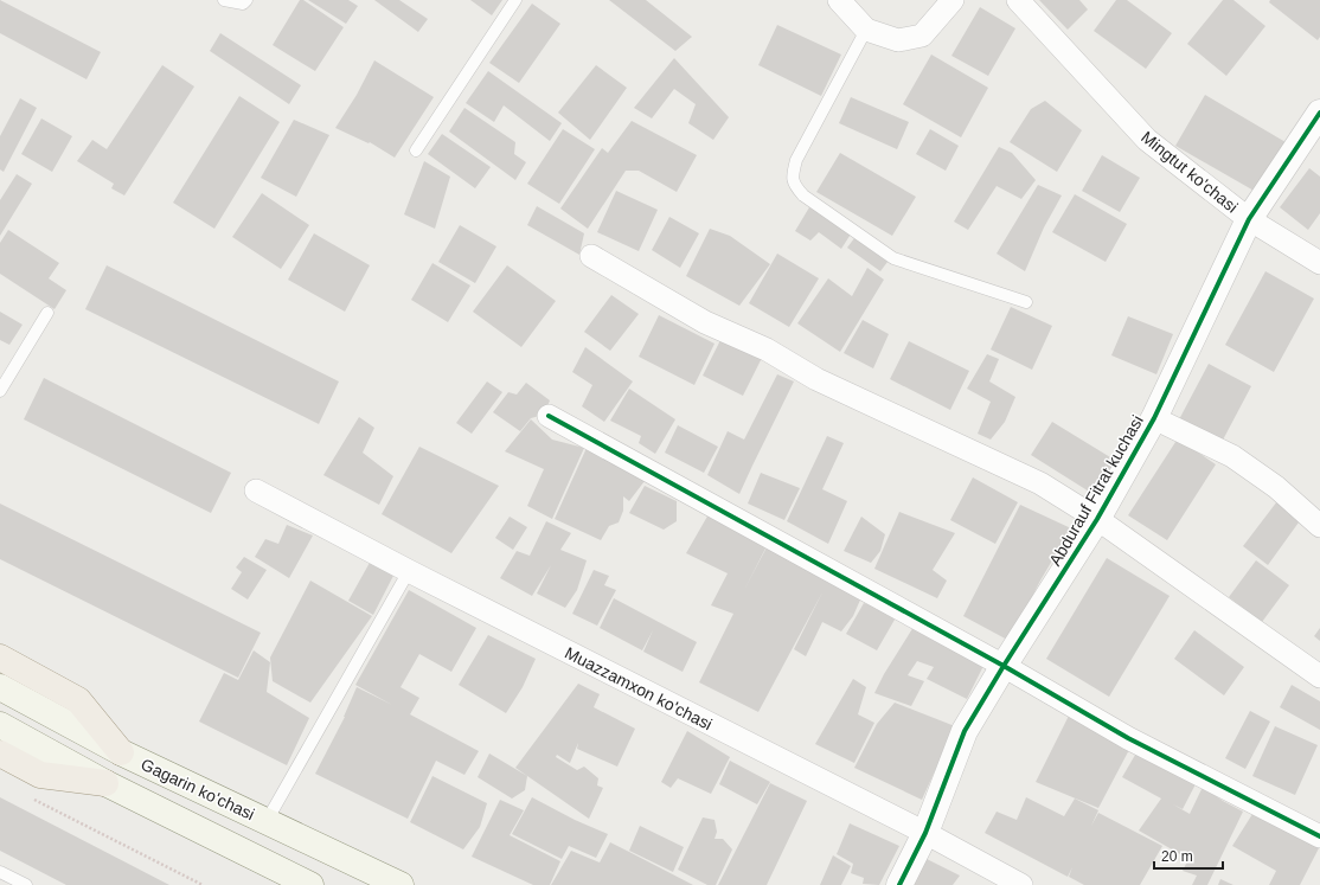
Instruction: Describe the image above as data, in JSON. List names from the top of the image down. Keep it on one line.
{"streets":{"main road":["Gagarin ko'chasi"],"street":["Mingtut ko'chasi","Abdurauf Fitrat kuchasi","Muazzamxon ko'chasi"]},"crossings":[["Mingtut ko'chasi","Abdurauf Fitrat kuchasi"],["Abdurauf Fitrat kuchasi","Muazzamxon ko'chasi"]],"scale_bar":"20 m"}
